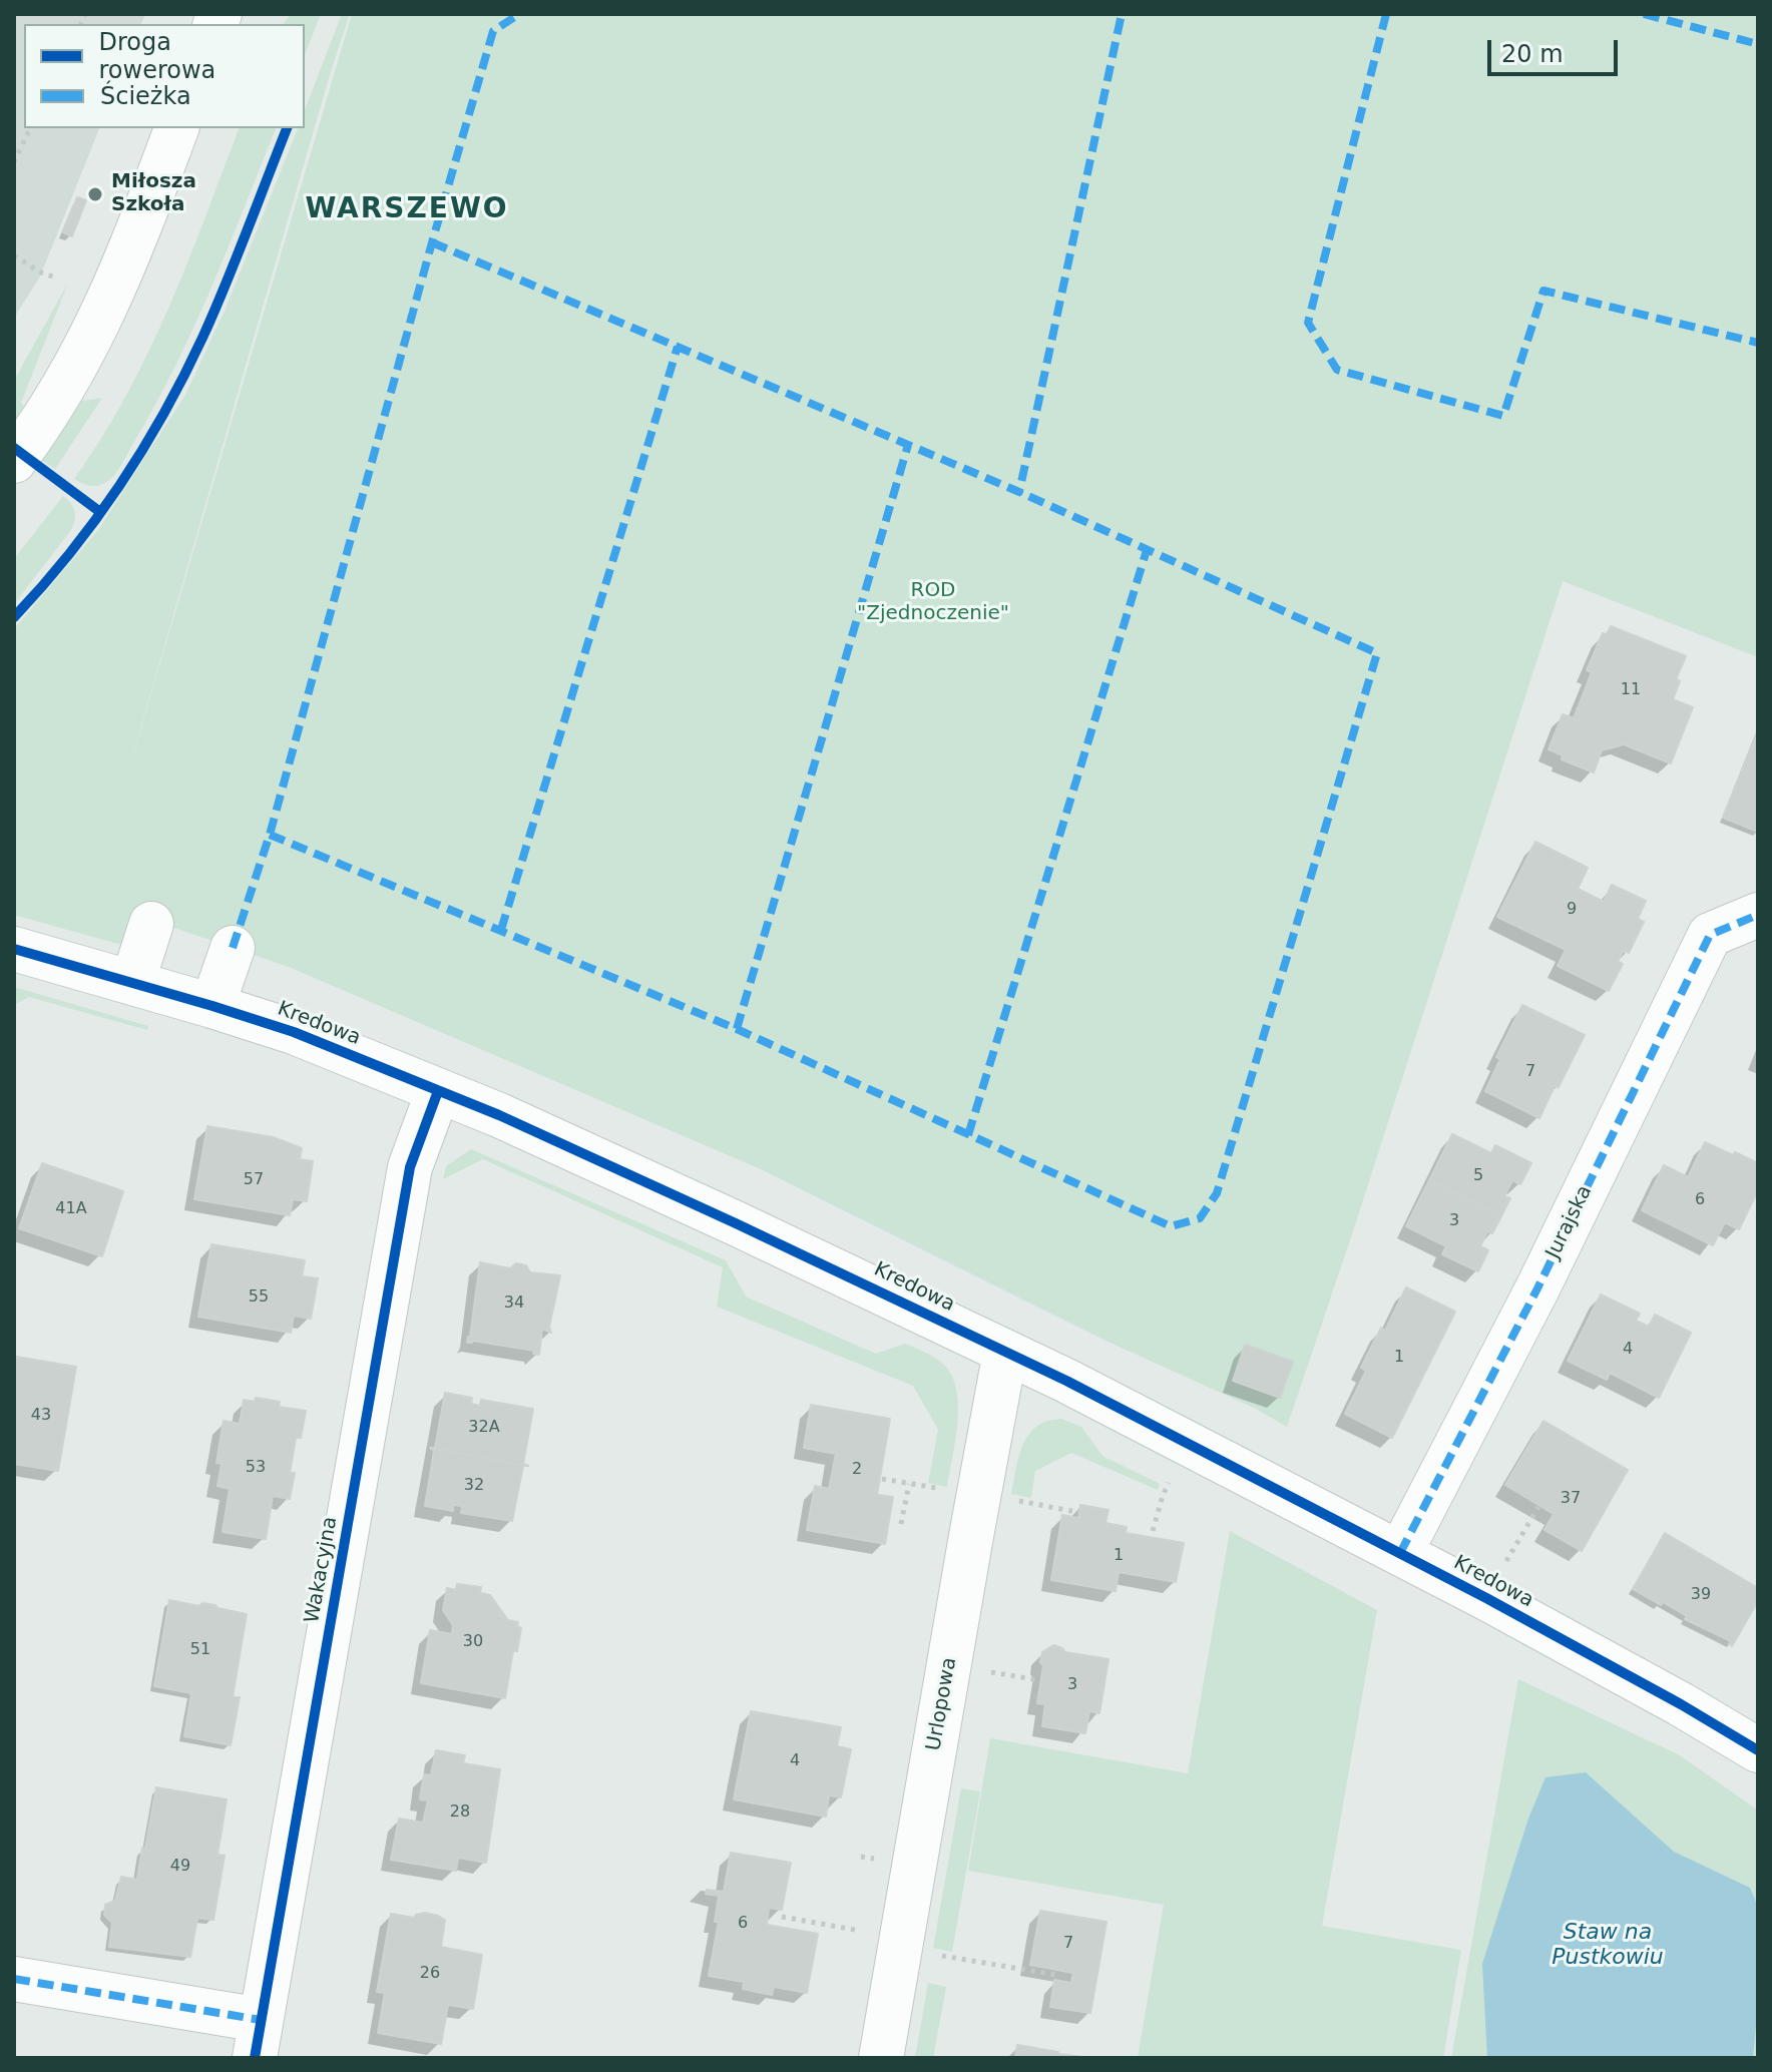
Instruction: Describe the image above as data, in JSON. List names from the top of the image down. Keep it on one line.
{"streets":{"street":["Kredowa","Jurajska","Wakacyjna","Urlopowa"]},"crossings":[["Kredowa","Jurajska"],["Kredowa","Wakacyjna"],["Kredowa","Urlopowa"]],"districts":["WARSZEWO"],"water":["Staw na Pustkowiu"],"parks":["ROD \"Zjednoczenie\""],"places":["Miłosza Szkoła"],"house_numbers":["11","9","7","5","57","6","41A","3","55","34","4","1","43","32A","53","2","32","37","1","39","30","51","3","4","28","49","6","7","26"],"legend":["Droga rowerowa","Ścieżka"],"scale_bar":"20 m"}
